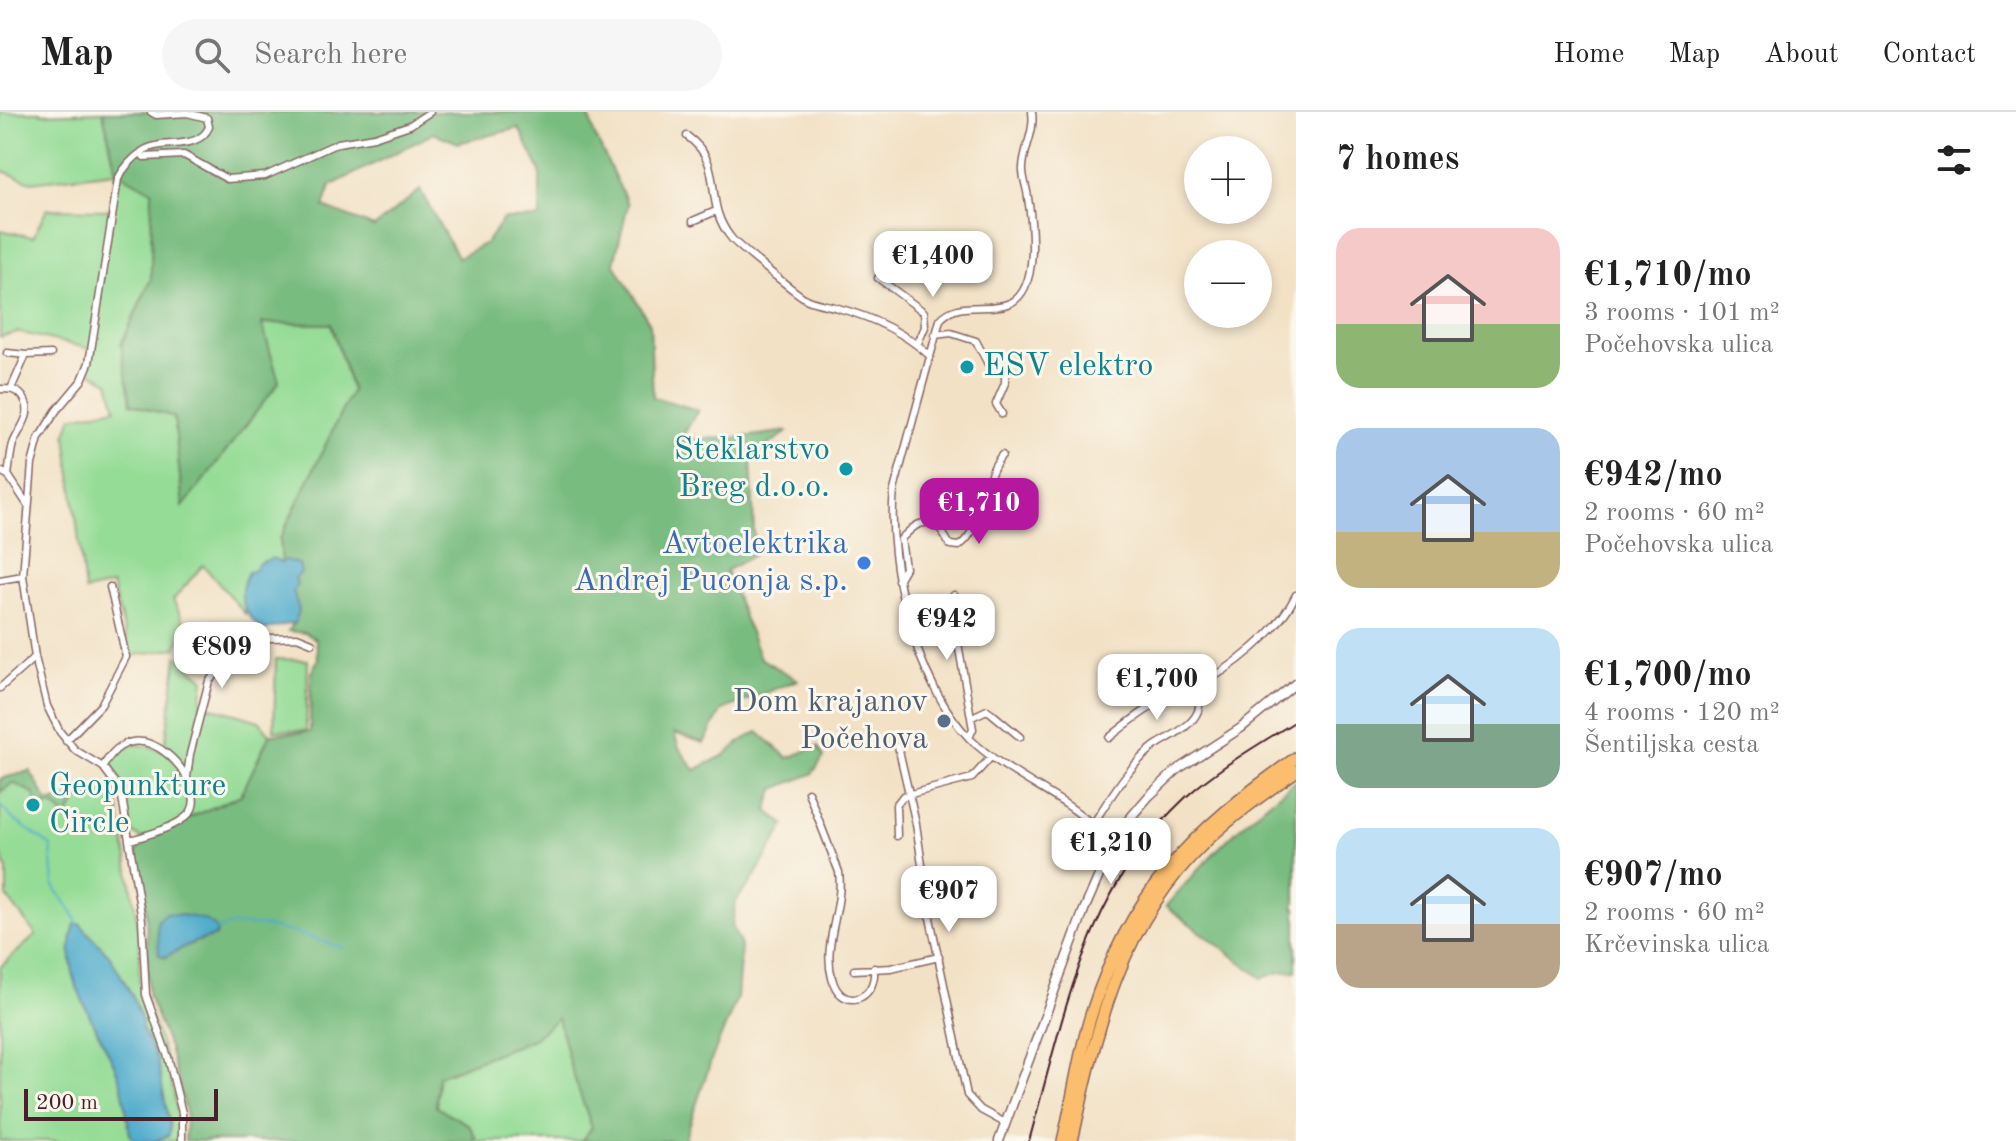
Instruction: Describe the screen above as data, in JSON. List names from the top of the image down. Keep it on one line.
{"places":["ESV elektro","Steklarstvo Breg d.o.o.","Avtoelektrika Andrej Puconja s.p.","Dom krajanov Počehova","Geopunkture Circle"],"scale_bar":"200 m","page":{"header":"Map","search":"Search here","nav":["Home","Map","About","Contact"],"heading":"7 homes","map_buttons":["+","−"],"list":[{"name":"€1,710/mo","note":"3 rooms · 101 m² · Počehovska ulica"},{"name":"€942/mo","note":"2 rooms · 60 m² · Počehovska ulica"},{"name":"€1,700/mo","note":"4 rooms · 120 m² · Šentiljska cesta"},{"name":"€907/mo","note":"2 rooms · 60 m² · Krčevinska ulica"}],"price":["€1,400","€1,710","€942","€809","€1,700","€1,210","€907"],"scale":"200 m"}}
